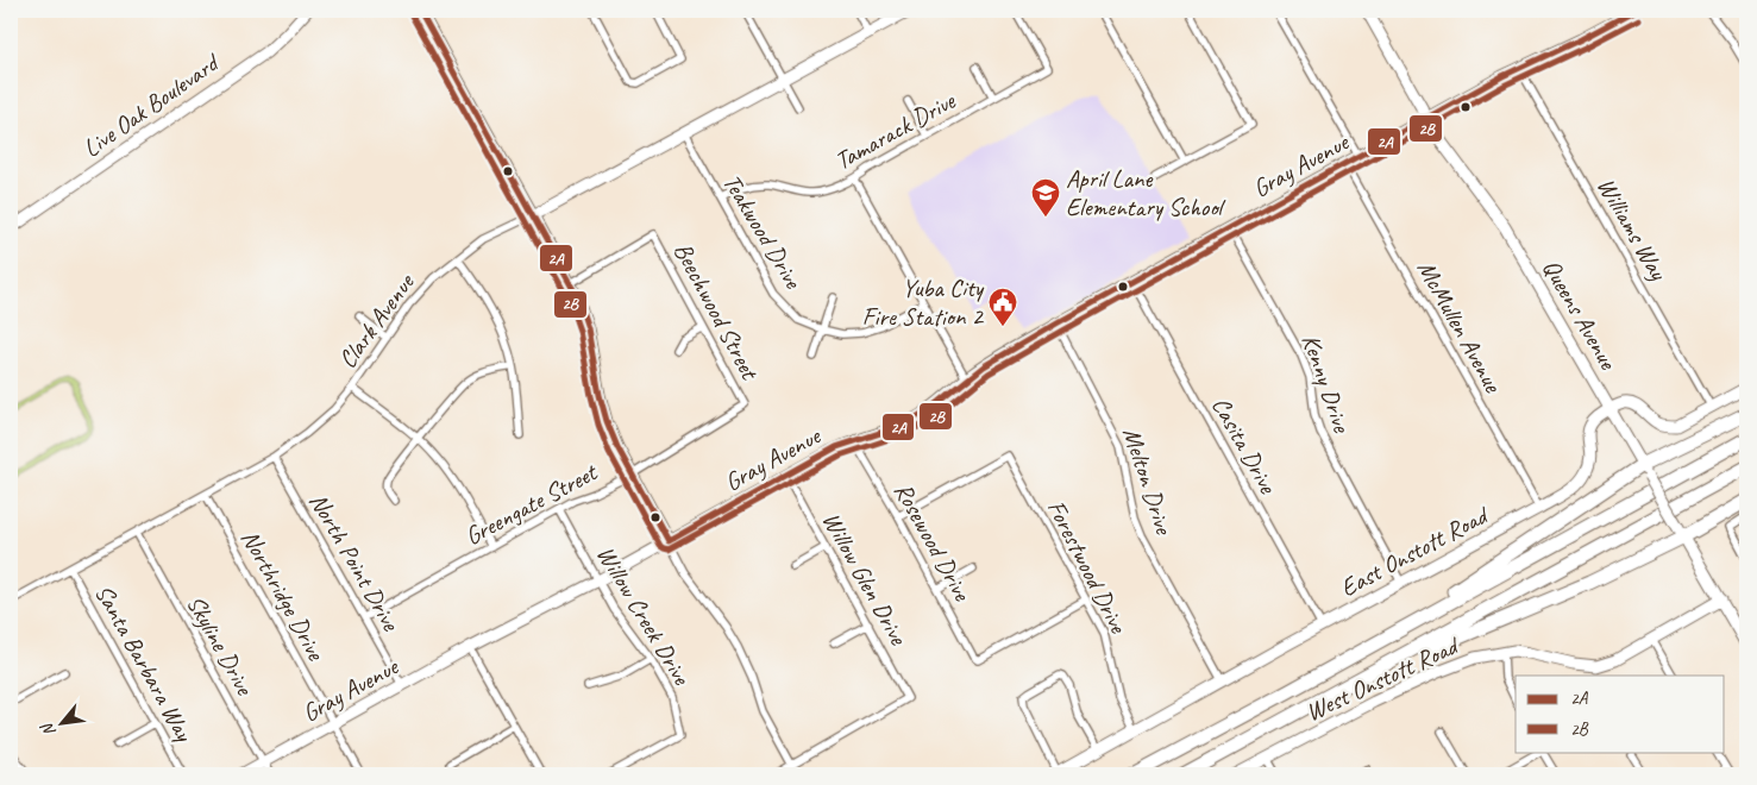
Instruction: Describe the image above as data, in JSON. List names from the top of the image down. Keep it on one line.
{"streets":{"street":["Live Oak Boulevard","Tamarack Drive","Gray Avenue","Williams Way","Teakwood Drive","Beechwood Street","Queens Avenue","Clark Avenue","McMullen Avenue","Kenny Drive","Casita Drive","Melton Drive","Greengate Street","Rosewood Drive","East Onstott Road","North Point Drive","Forestwood Drive","Willow Glen Drive","Northridge Drive","Willow Creek Drive","Skyline Drive","Santa Barbara Way","West Onstott Road"]},"crossings":[["Tamarack Drive","Teakwood Drive"],["Gray Avenue","Williams Way"],["Gray Avenue","Queens Avenue"],["Gray Avenue","McMullen Avenue"],["Gray Avenue","Kenny Drive"],["Gray Avenue","Casita Drive"],["Gray Avenue","Melton Drive"],["Gray Avenue","Rosewood Drive"],["Gray Avenue","North Point Drive"],["Gray Avenue","Willow Glen Drive"],["Gray Avenue","Northridge Drive"],["Gray Avenue","Willow Creek Drive"],["Gray Avenue","Skyline Drive"],["Teakwood Drive","Clark Avenue"],["Beechwood Street","Greengate Street"],["Queens Avenue","East Onstott Road"],["Queens Avenue","West Onstott Road"],["Clark Avenue","North Point Drive"],["Clark Avenue","Northridge Drive"],["Clark Avenue","Skyline Drive"],["Clark Avenue","Santa Barbara Way"],["McMullen Avenue","East Onstott Road"],["Kenny Drive","East Onstott Road"],["Casita Drive","East Onstott Road"],["Melton Drive","East Onstott Road"],["Greengate Street","North Point Drive"],["Greengate Street","Willow Creek Drive"],["Rosewood Drive","Forestwood Drive"],["East Onstott Road","Forestwood Drive"]],"places":{"school or university":["April Lane Elementary School"],"public building":["Yuba City Fire Station 2"]},"lines":["transit line 2A","transit line 2B"],"legend":["2A","2B"],"north":"bottom left"}
